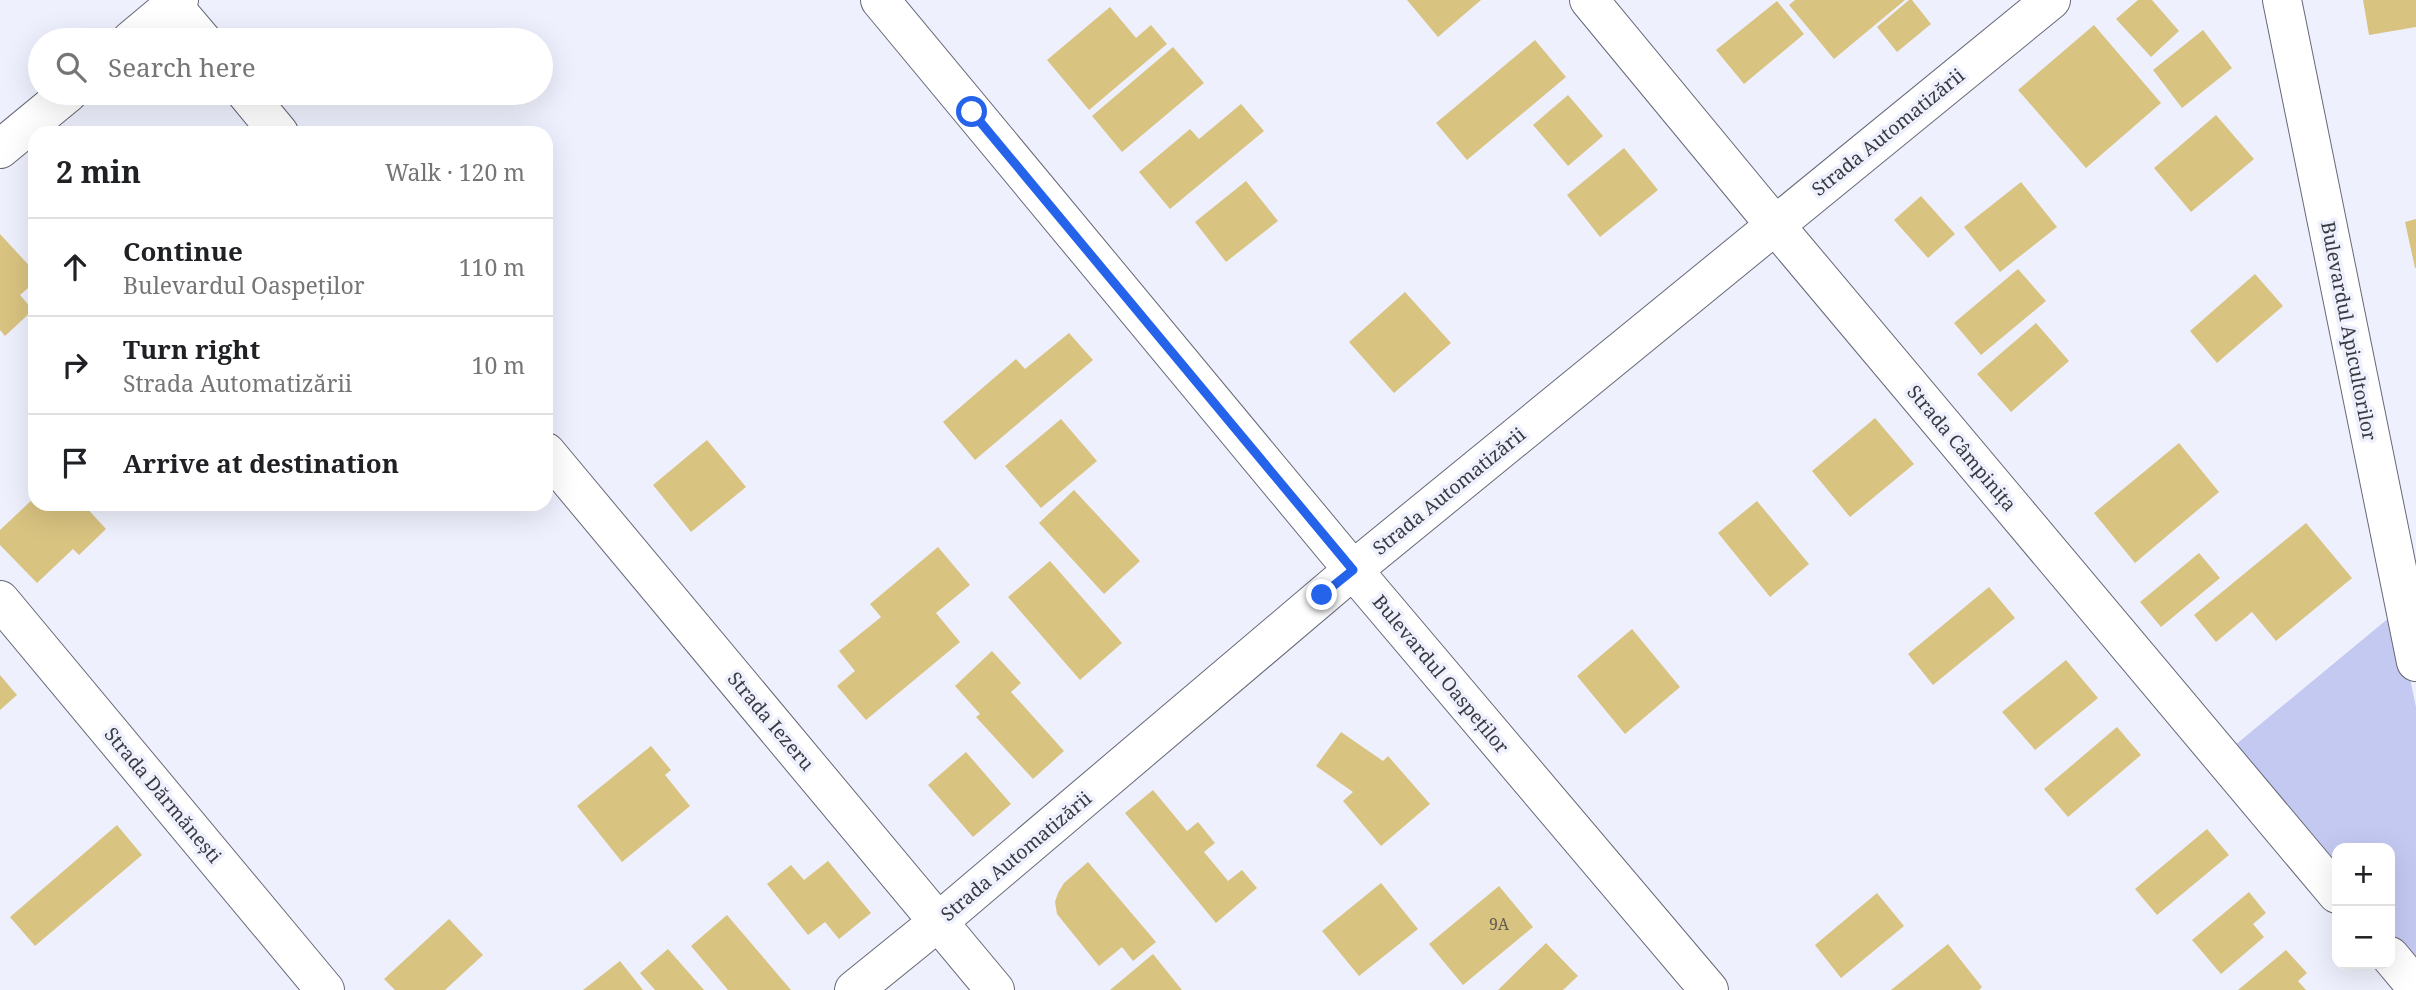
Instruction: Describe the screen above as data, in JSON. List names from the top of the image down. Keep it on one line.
{"streets":{"street":["Strada Automatizării","Bulevardul Apicultorilor","Strada Câmpinița","Bulevardul Oaspeților","Strada Iezeru","Strada Dărmănești"]},"crossings":[["Strada Automatizării","Strada Câmpinița"],["Strada Automatizării","Bulevardul Oaspeților"],["Strada Automatizării","Strada Iezeru"]],"house_numbers":["9A"],"page":{"search":"Search here","heading":["2 min","Walk · 120 m"],"list":[["Continue","Bulevardul Oaspeților","110 m"],["Turn right","Strada Automatizării","10 m"],"Arrive at destination"],"map_buttons":["+","−"]}}
